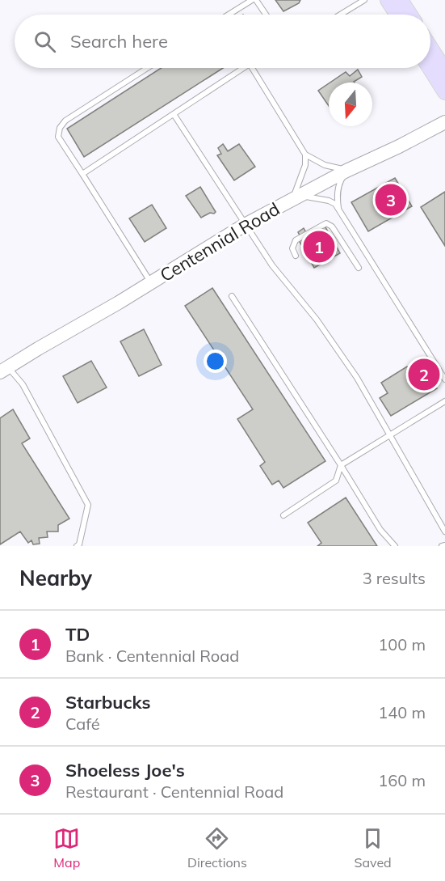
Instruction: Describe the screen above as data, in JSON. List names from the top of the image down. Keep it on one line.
{"streets":{"street":["Centennial Road"]},"north":"bottom","page":{"search":"Search here","pins":["3","1","2"],"heading":["Nearby","3 results"],"list":[{"mark":"1","name":"TD","note":"Bank · Centennial Road","value":"100 m"},{"mark":"2","name":"Starbucks","note":"Café","value":"140 m"},{"mark":"3","name":"Shoeless Joe's","note":"Restaurant · Centennial Road","value":"160 m"}],"nav":["Map","Directions","Saved"]}}
